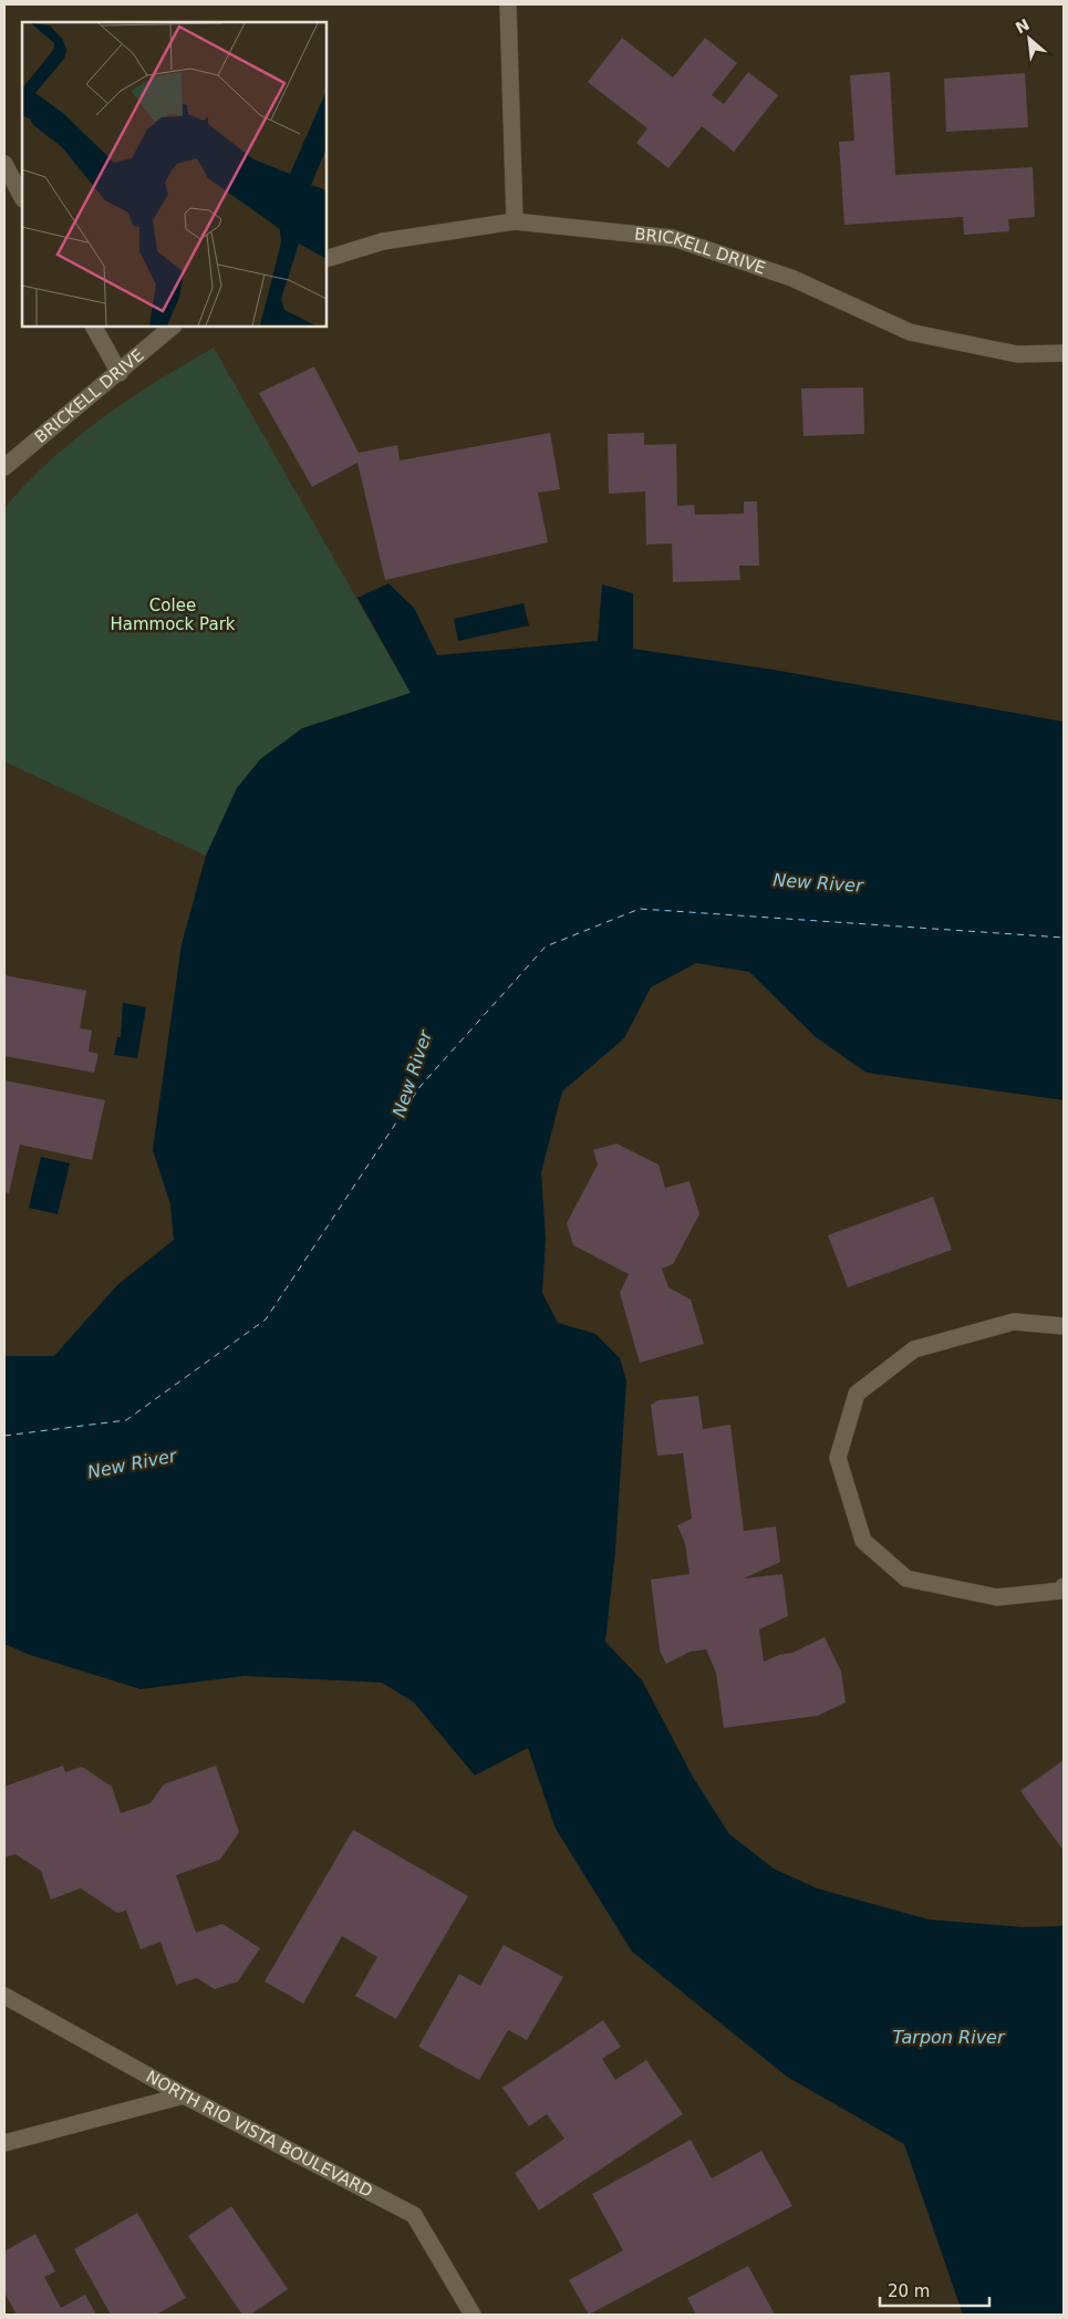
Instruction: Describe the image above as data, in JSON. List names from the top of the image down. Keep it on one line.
{"streets":{"street":["BRICKELL DRIVE","NORTH RIO VISTA BOULEVARD"]},"water":["New River","Tarpon River"],"parks":["Colee Hammock Park"],"scale_bar":"20 m","north":"top left"}
